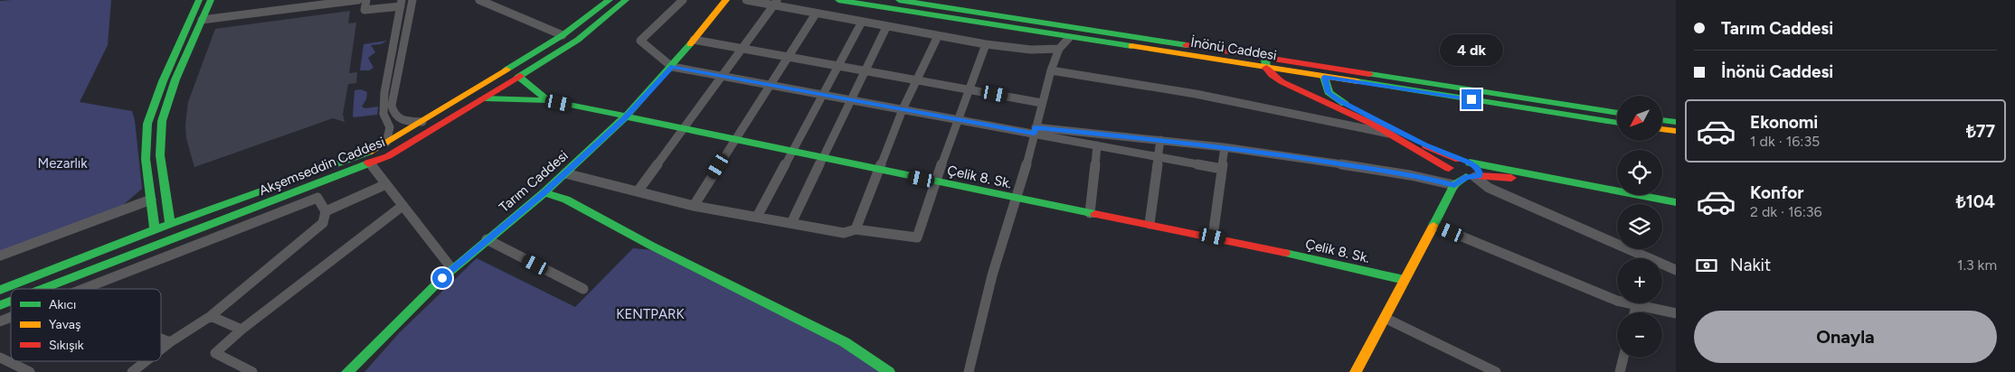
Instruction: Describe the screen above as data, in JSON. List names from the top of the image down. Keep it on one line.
{"streets":{"street":["İnönü Caddesi","Akşemseddin Caddesi","Çelik 8. Sk.","Tarım Caddesi"]},"crossings":[["Akşemseddin Caddesi","Çelik 8. Sk."],["Çelik 8. Sk.","Tarım Caddesi"]],"parks":["Mezarlık","KENTPARK"],"legend":["Akıcı","Yavaş","Sıkışık"],"north":"bottom left","page":{"banner":["Tarım Caddesi","İnönü Caddesi"],"bubble":"4 dk","map_buttons":["+","−"],"list":[{"name":"Ekonomi","note":"1 dk · 16:35","value":"₺77"},{"name":"Konfor","note":"2 dk · 16:36","value":"₺104"}],"pay":["Nakit","1.3 km"],"buttons":"Onayla"}}
